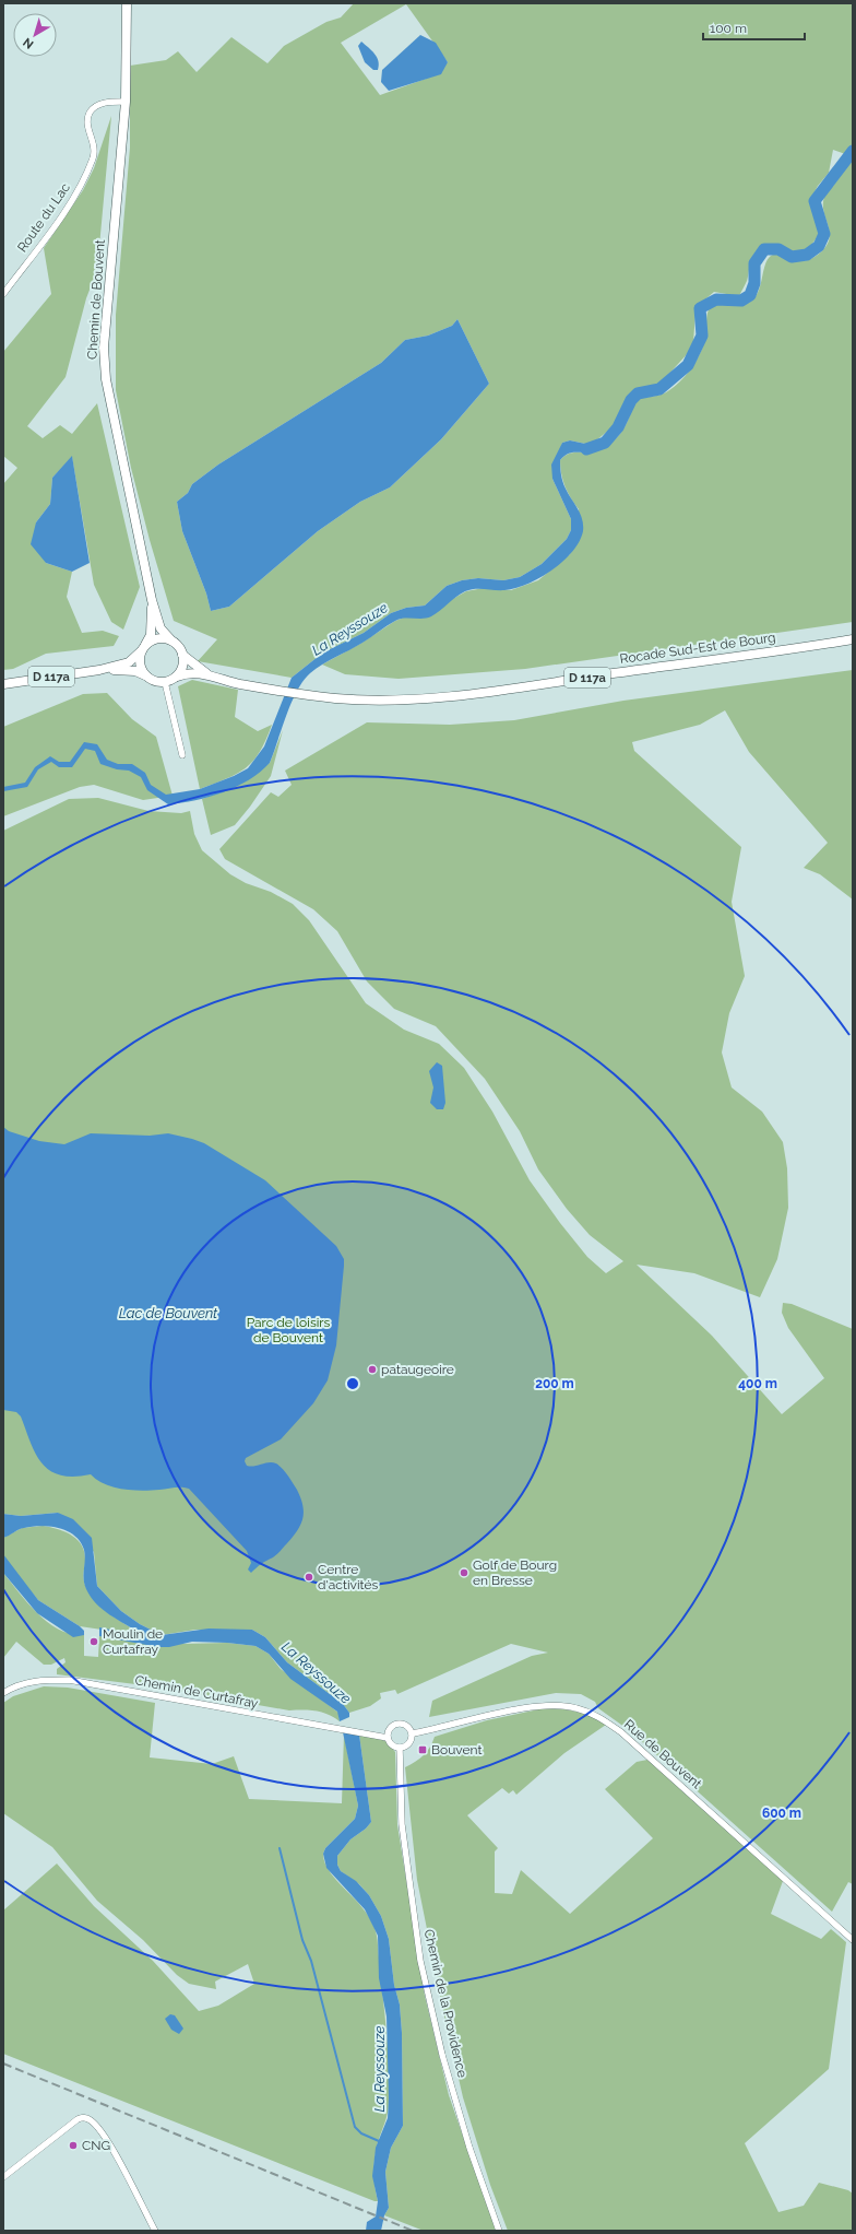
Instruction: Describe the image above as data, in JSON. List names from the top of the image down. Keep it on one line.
{"streets":{"main road":["Chemin de Bouvent","Rocade Sud-Est de Bourg","D 117a"],"street":["Route du Lac","Chemin de Curtafray","Rue de Bouvent","Chemin de la Providence"]},"crossings":[["Route du Lac","Chemin de Bouvent"],["Chemin de Bouvent","Rocade Sud-Est de Bourg"],["Chemin de Bouvent","D 117a"],["Rocade Sud-Est de Bourg","D 117a"],["Chemin de Curtafray","Rue de Bouvent"],["Chemin de Curtafray","Chemin de la Providence"],["Rue de Bouvent","Chemin de la Providence"]],"water":["La Reyssouze","Lac de Bouvent"],"parks":["Parc de loisirs de Bouvent"],"places":{"other":["pataugeoire","Golf de Bourg en Bresse","Centre d'activités","Moulin de Curtafray","CNG"],"transit":["Bouvent"]},"scale_bar":"100 m","north":"bottom left","rings":["200 m","400 m","600 m"]}
